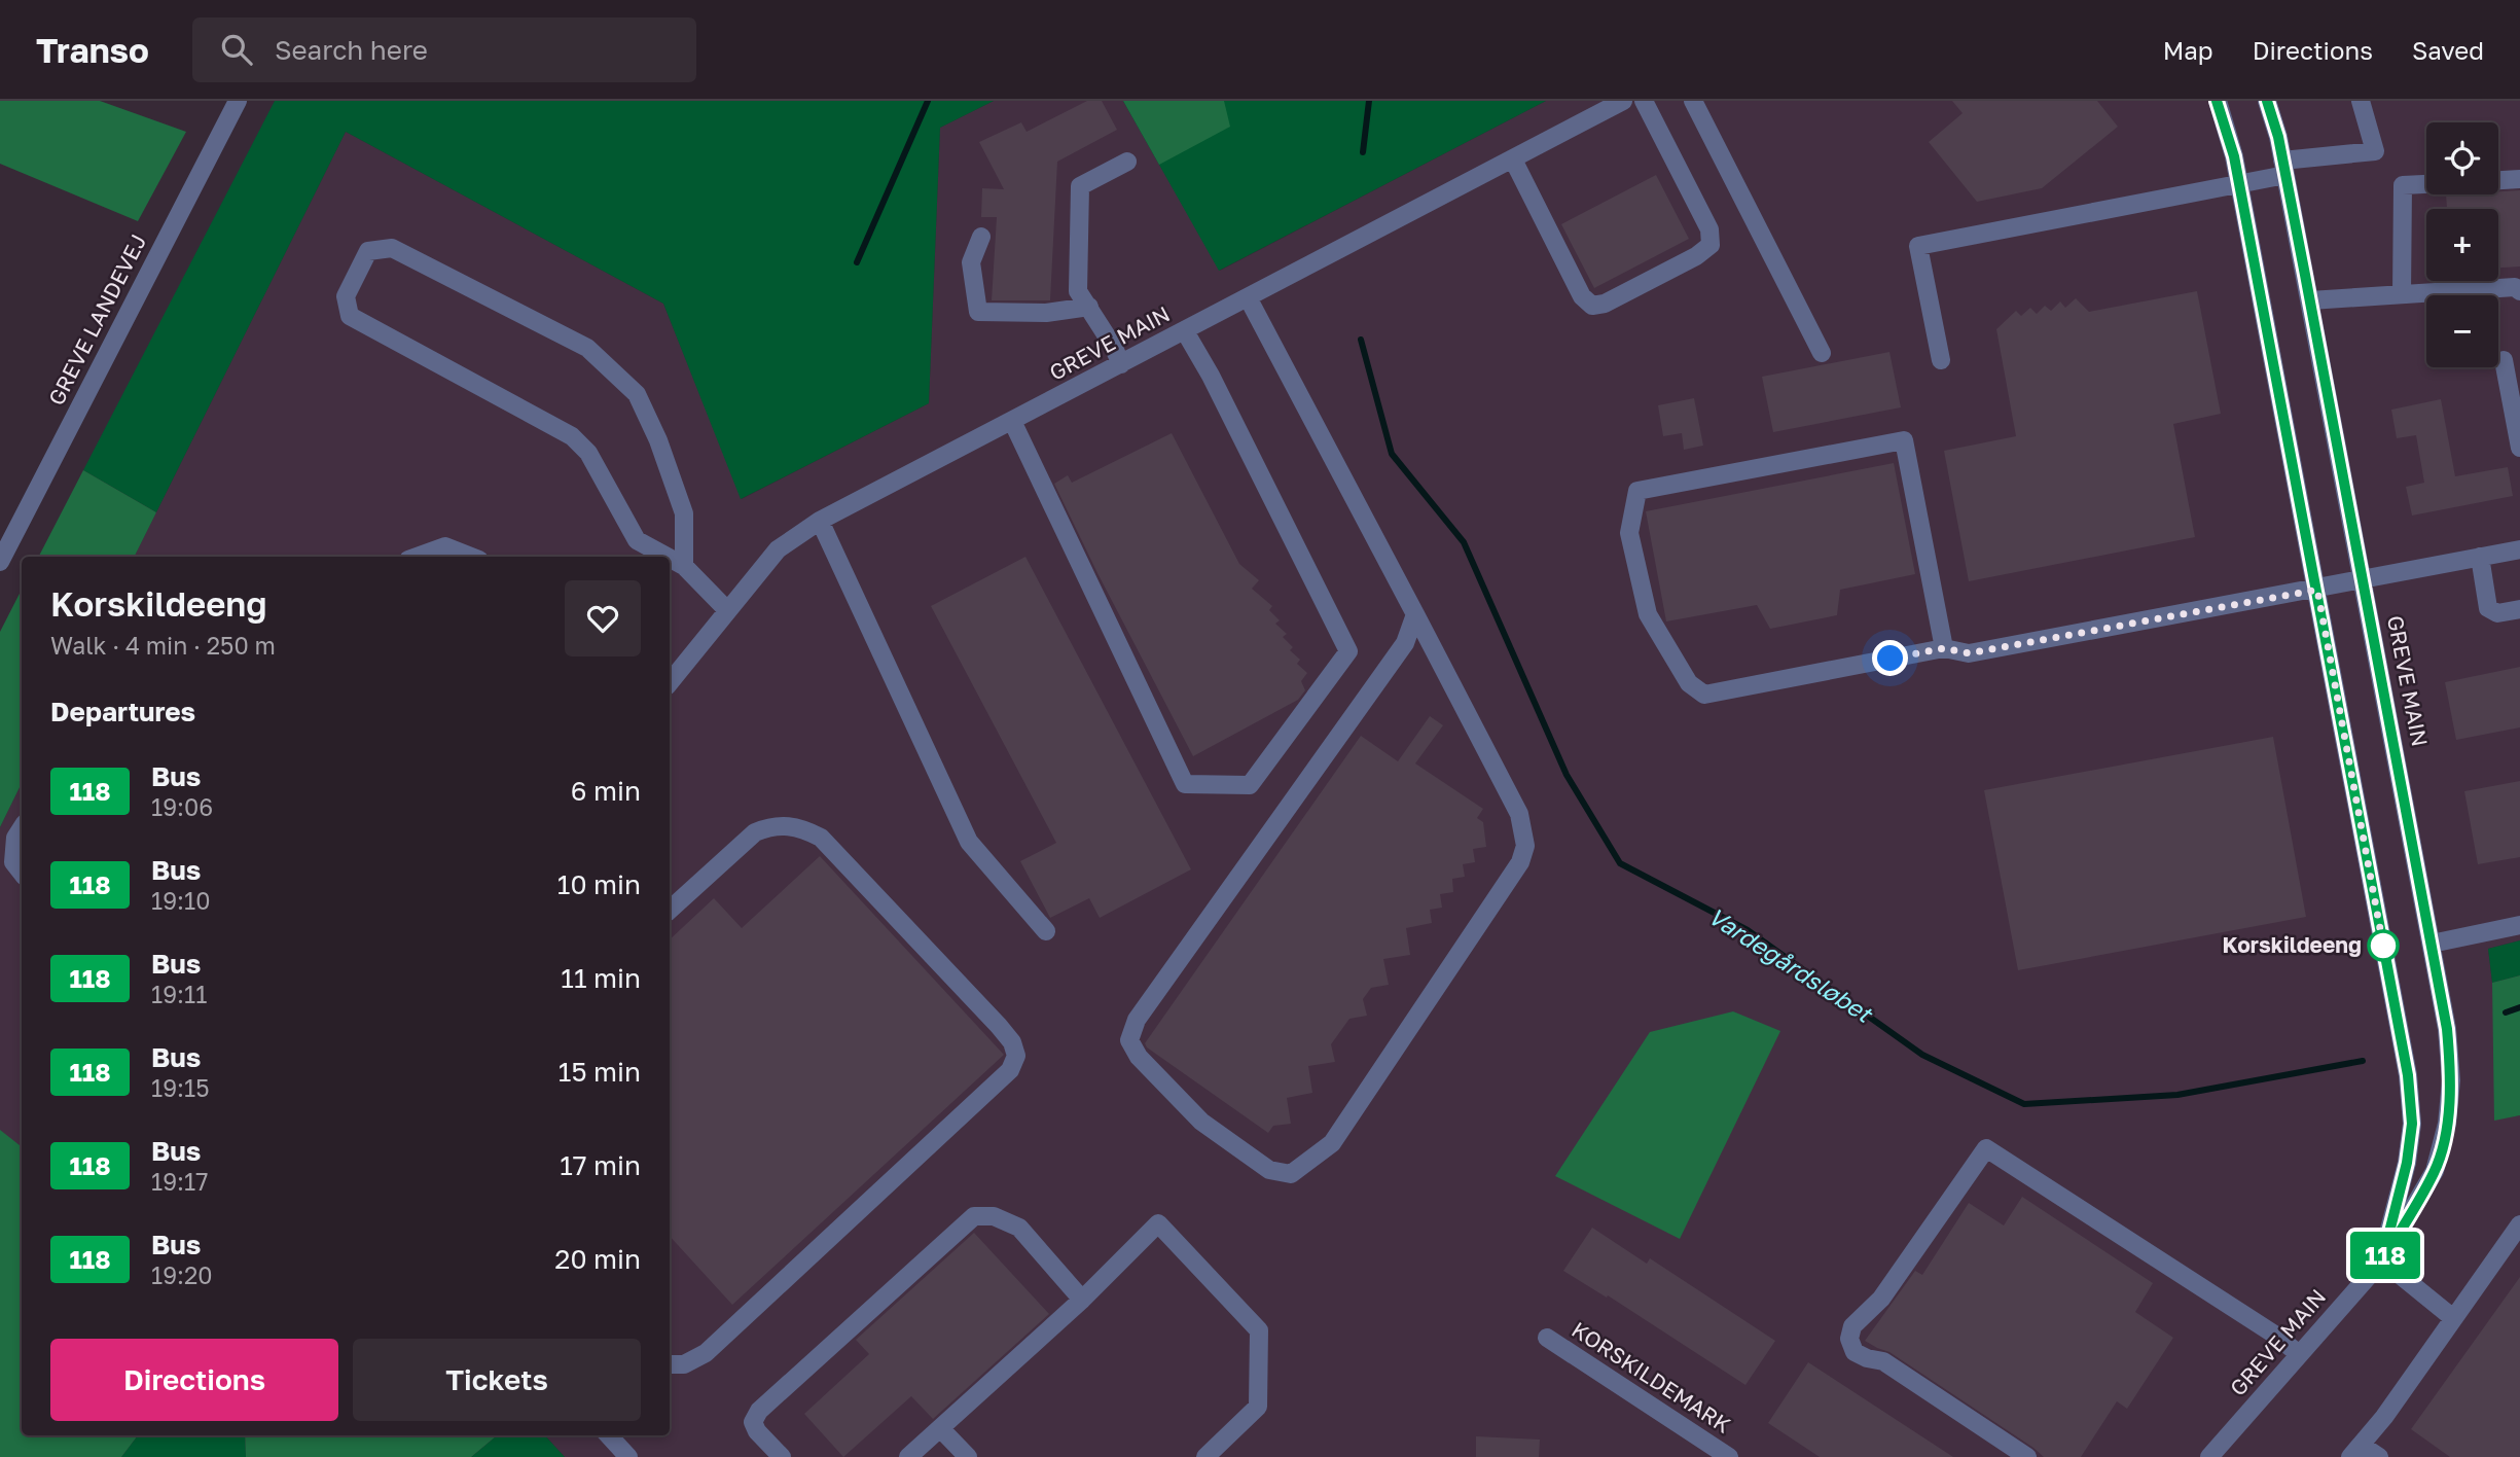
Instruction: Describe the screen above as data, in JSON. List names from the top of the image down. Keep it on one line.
{"streets":{"street":["GREVE LANDEVEJ","GREVE MAIN","KORSKILDEMARK"]},"water":["Vardegårdsløbet"],"places":["Korskildeeng"],"lines":["bus line 118"],"page":{"header":"Transo","search":"Search here","nav":["Map","Directions","Saved"],"on_map":"118","map_buttons":["+","−"],"heading":[["Korskildeeng","Walk · 4 min · 250 m"],"Departures"],"list":[{"mark":"118","name":"Bus","note":"19:06","value":"6 min"},{"mark":"118","name":"Bus","note":"19:10","value":"10 min"},{"mark":"118","name":"Bus","note":"19:11","value":"11 min"},{"mark":"118","name":"Bus","note":"19:15","value":"15 min"},{"mark":"118","name":"Bus","note":"19:17","value":"17 min"},{"mark":"118","name":"Bus","note":"19:20","value":"20 min"}],"buttons":["Directions","Tickets"]}}
